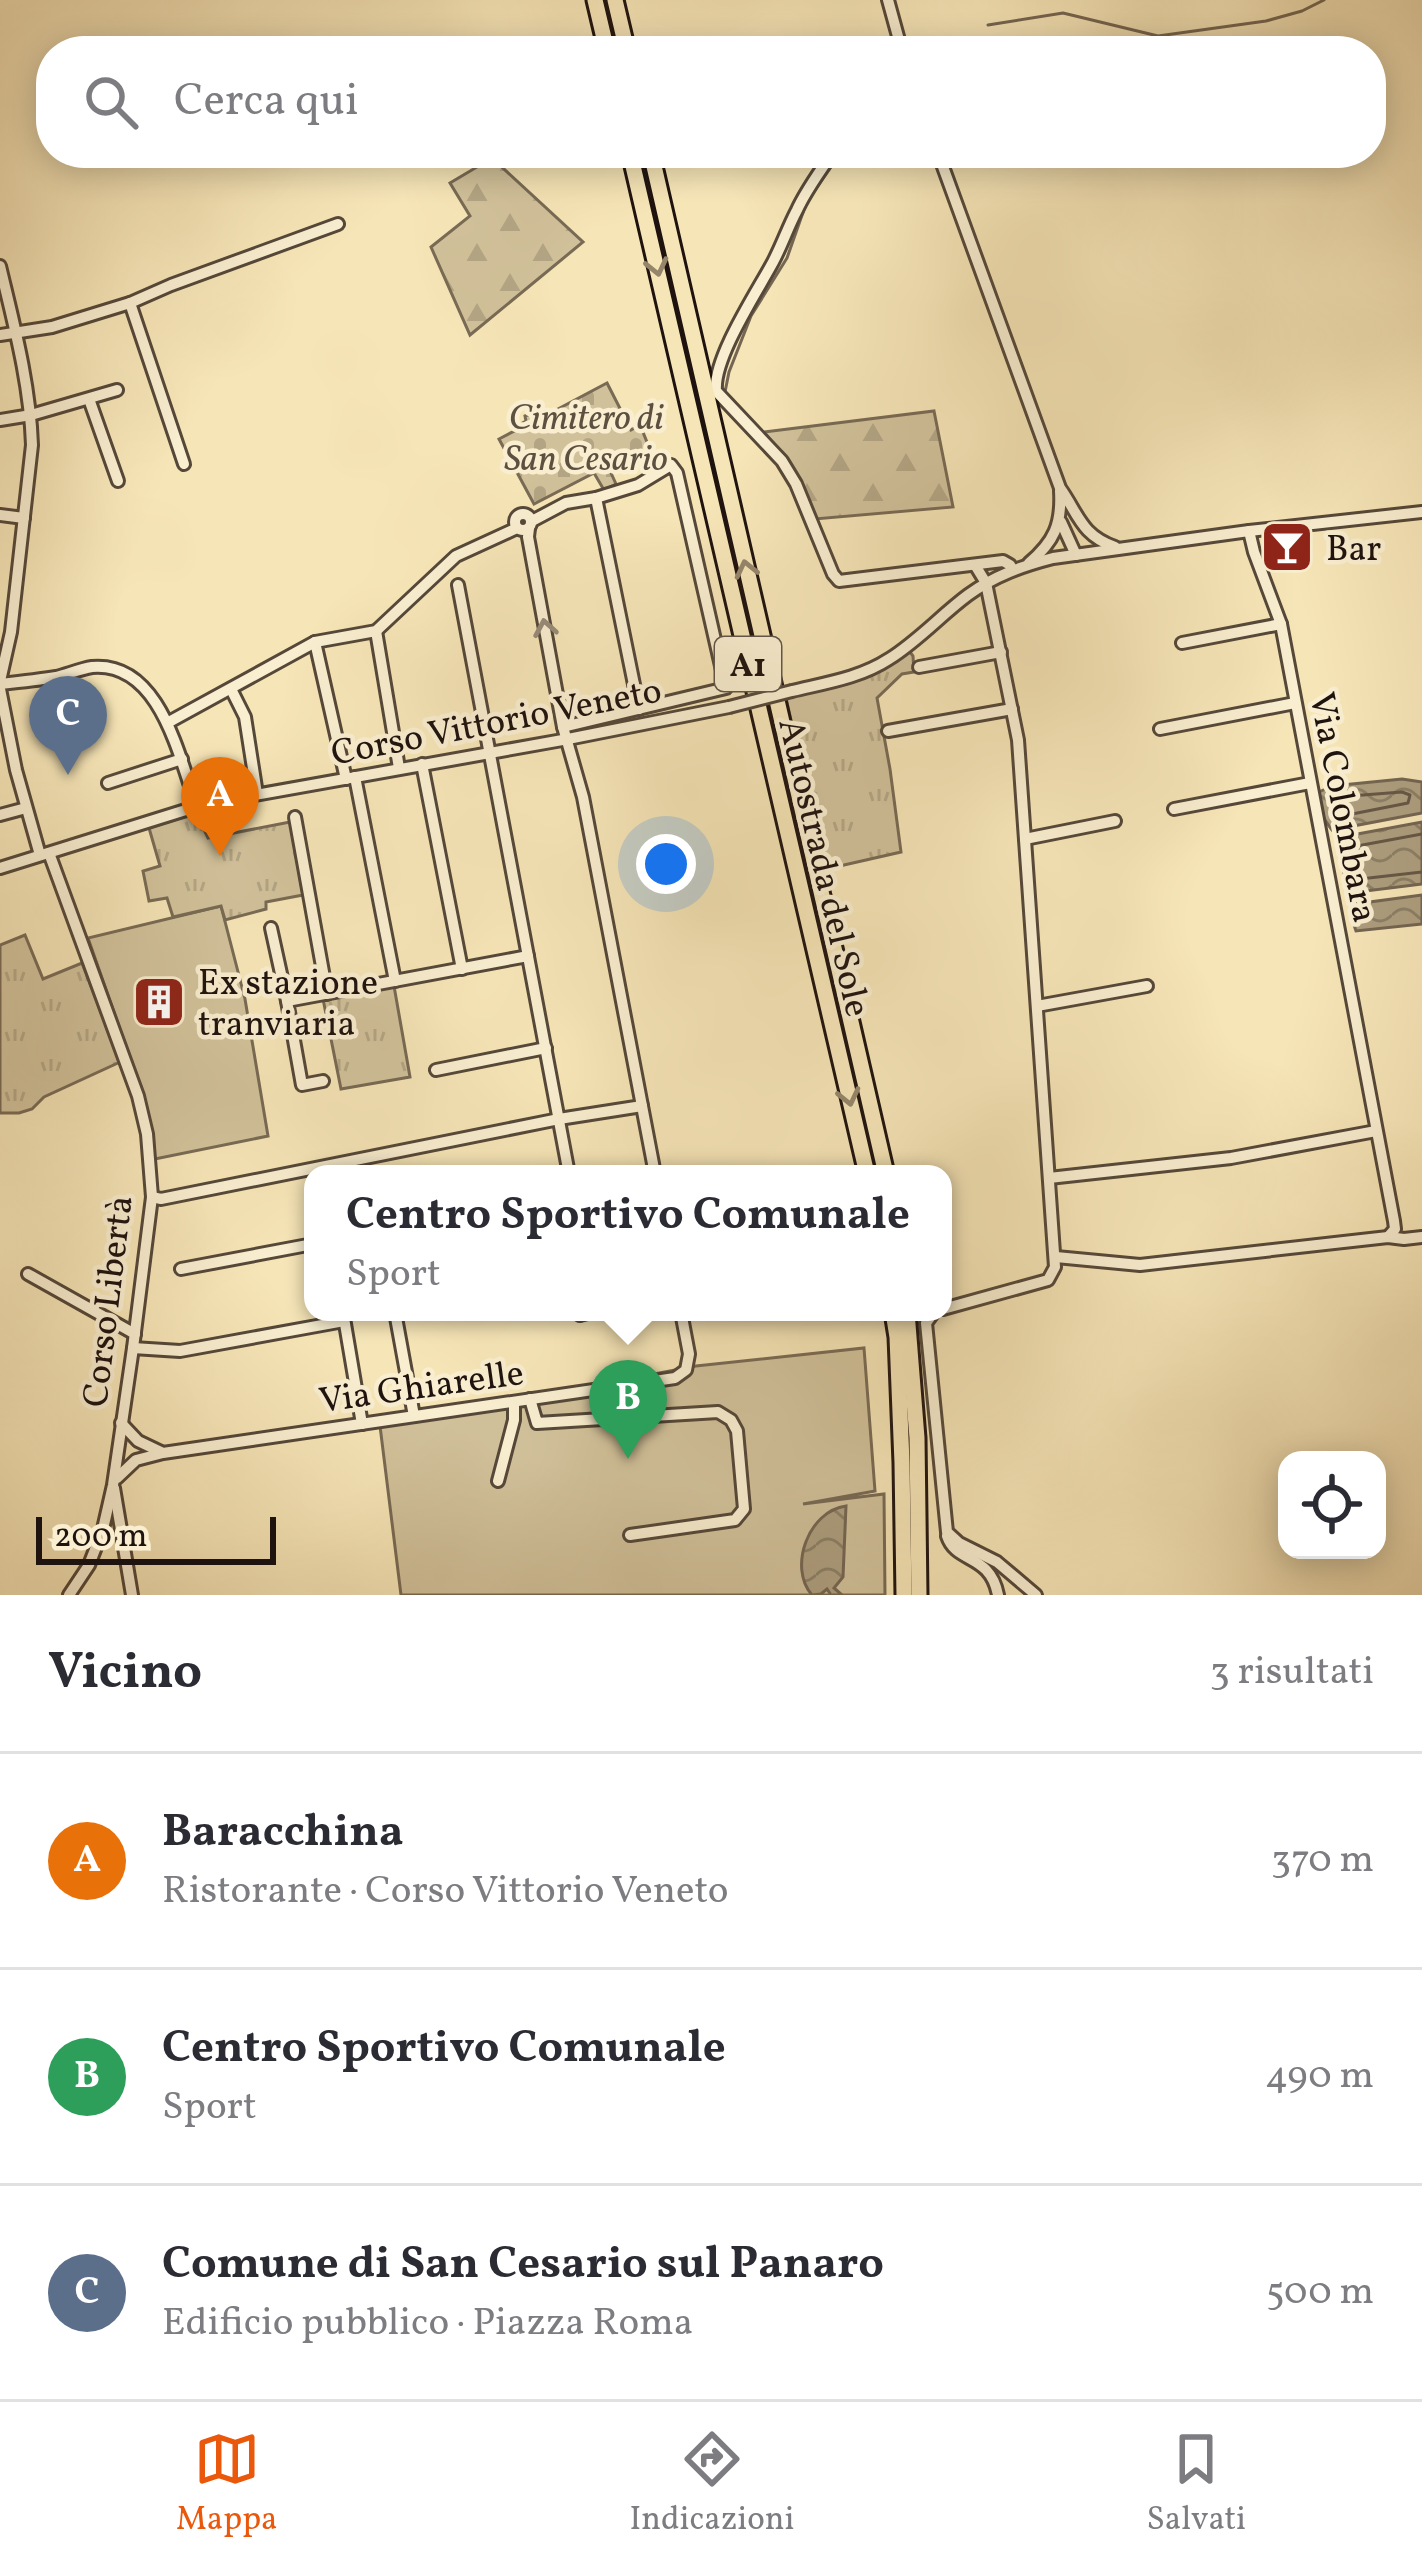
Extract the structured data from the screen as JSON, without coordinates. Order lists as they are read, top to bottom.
{
  "streets": {
    "highway": ["A1", "Autostrada del Sole"],
    "street": [
      "Corso Vittorio Veneto",
      "Via Colombara",
      "Corso Libertà",
      "Via Ghiarelle"
    ]
  },
  "crossings": [
    ["Corso Vittorio Veneto", "Via Colombara"],
    ["Corso Vittorio Veneto", "Corso Libertà"]
  ],
  "parks": ["Cimitero di San Cesario"],
  "places": {
    "bar": ["Bar"],
    "building": ["Ex stazione tranviaria"]
  },
  "scale_bar": "200 m",
  "page": {
    "search": "Cerca qui",
    "pins": ["C", "A", "B"],
    "popup": ["Centro Sportivo Comunale", "Sport"],
    "scale": "200 m",
    "heading": ["Vicino", "3 risultati"],
    "list": [
      {
        "mark": "A",
        "name": "Baracchina",
        "note": "Ristorante · Corso Vittorio Veneto",
        "value": "370 m"
      },
      {
        "mark": "B",
        "name": "Centro Sportivo Comunale",
        "note": "Sport",
        "value": "490 m"
      },
      {
        "mark": "C",
        "name": "Comune di San Cesario sul Panaro",
        "note": "Edificio pubblico · Piazza Roma",
        "value": "500 m"
      }
    ],
    "nav": ["Mappa", "Indicazioni", "Salvati"]
  }
}
